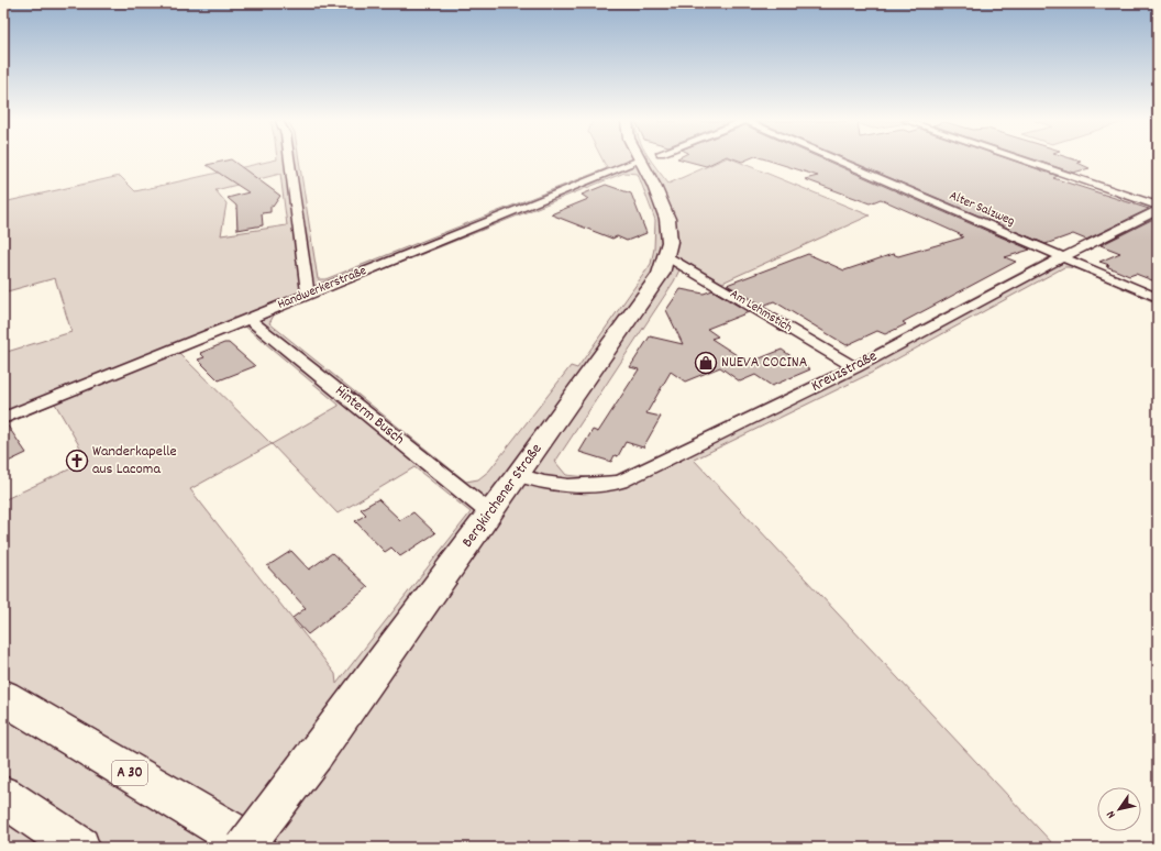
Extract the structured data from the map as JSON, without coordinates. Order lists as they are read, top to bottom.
{
  "streets": {
    "main road": ["Bergkirchener Straße", "A 30"],
    "street": [
      "Alter Salzweg",
      "Handwerkerstraße",
      "Am Lehmstich",
      "Kreuzstraße",
      "Hinterm Busch"
    ]
  },
  "crossings": [
    ["Alter Salzweg", "Kreuzstraße"],
    ["Handwerkerstraße", "Hinterm Busch"],
    ["Handwerkerstraße", "Bergkirchener Straße"],
    ["Am Lehmstich", "Kreuzstraße"],
    ["Am Lehmstich", "Bergkirchener Straße"],
    ["Kreuzstraße", "Bergkirchener Straße"],
    ["Hinterm Busch", "Bergkirchener Straße"]
  ],
  "places": {
    "shop": ["NUEVA COCINA"],
    "church": ["Wanderkapelle aus Lacoma"]
  },
  "north": "bottom left"
}
